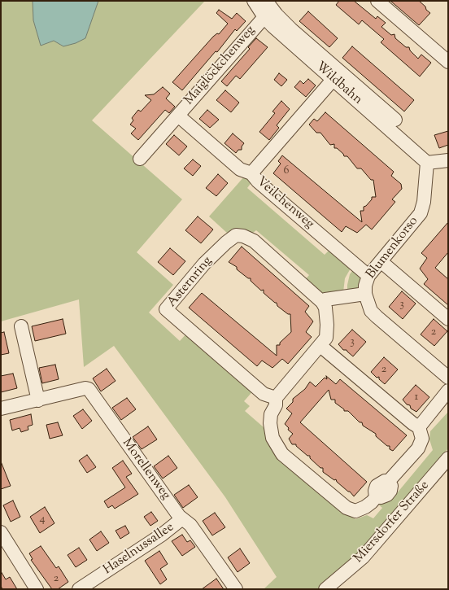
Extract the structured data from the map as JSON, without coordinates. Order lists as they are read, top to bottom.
{
  "streets": {
    "street": [
      "Maiglöckchenweg",
      "Wildbahn",
      "Veilchenweg",
      "Blumenkorso",
      "Asternring",
      "Morellenweg",
      "Miersdorfer Straße",
      "Haselnussallee"
    ]
  },
  "crossings": [
    ["Maiglöckchenweg", "Wildbahn"],
    ["Maiglöckchenweg", "Veilchenweg"],
    ["Wildbahn", "Veilchenweg"],
    ["Wildbahn", "Blumenkorso"],
    ["Veilchenweg", "Blumenkorso"],
    ["Morellenweg", "Haselnussallee"]
  ],
  "house_numbers": [
    "6",
    "3",
    "2",
    "3",
    "2",
    "1",
    "4",
    "2"
  ]
}
